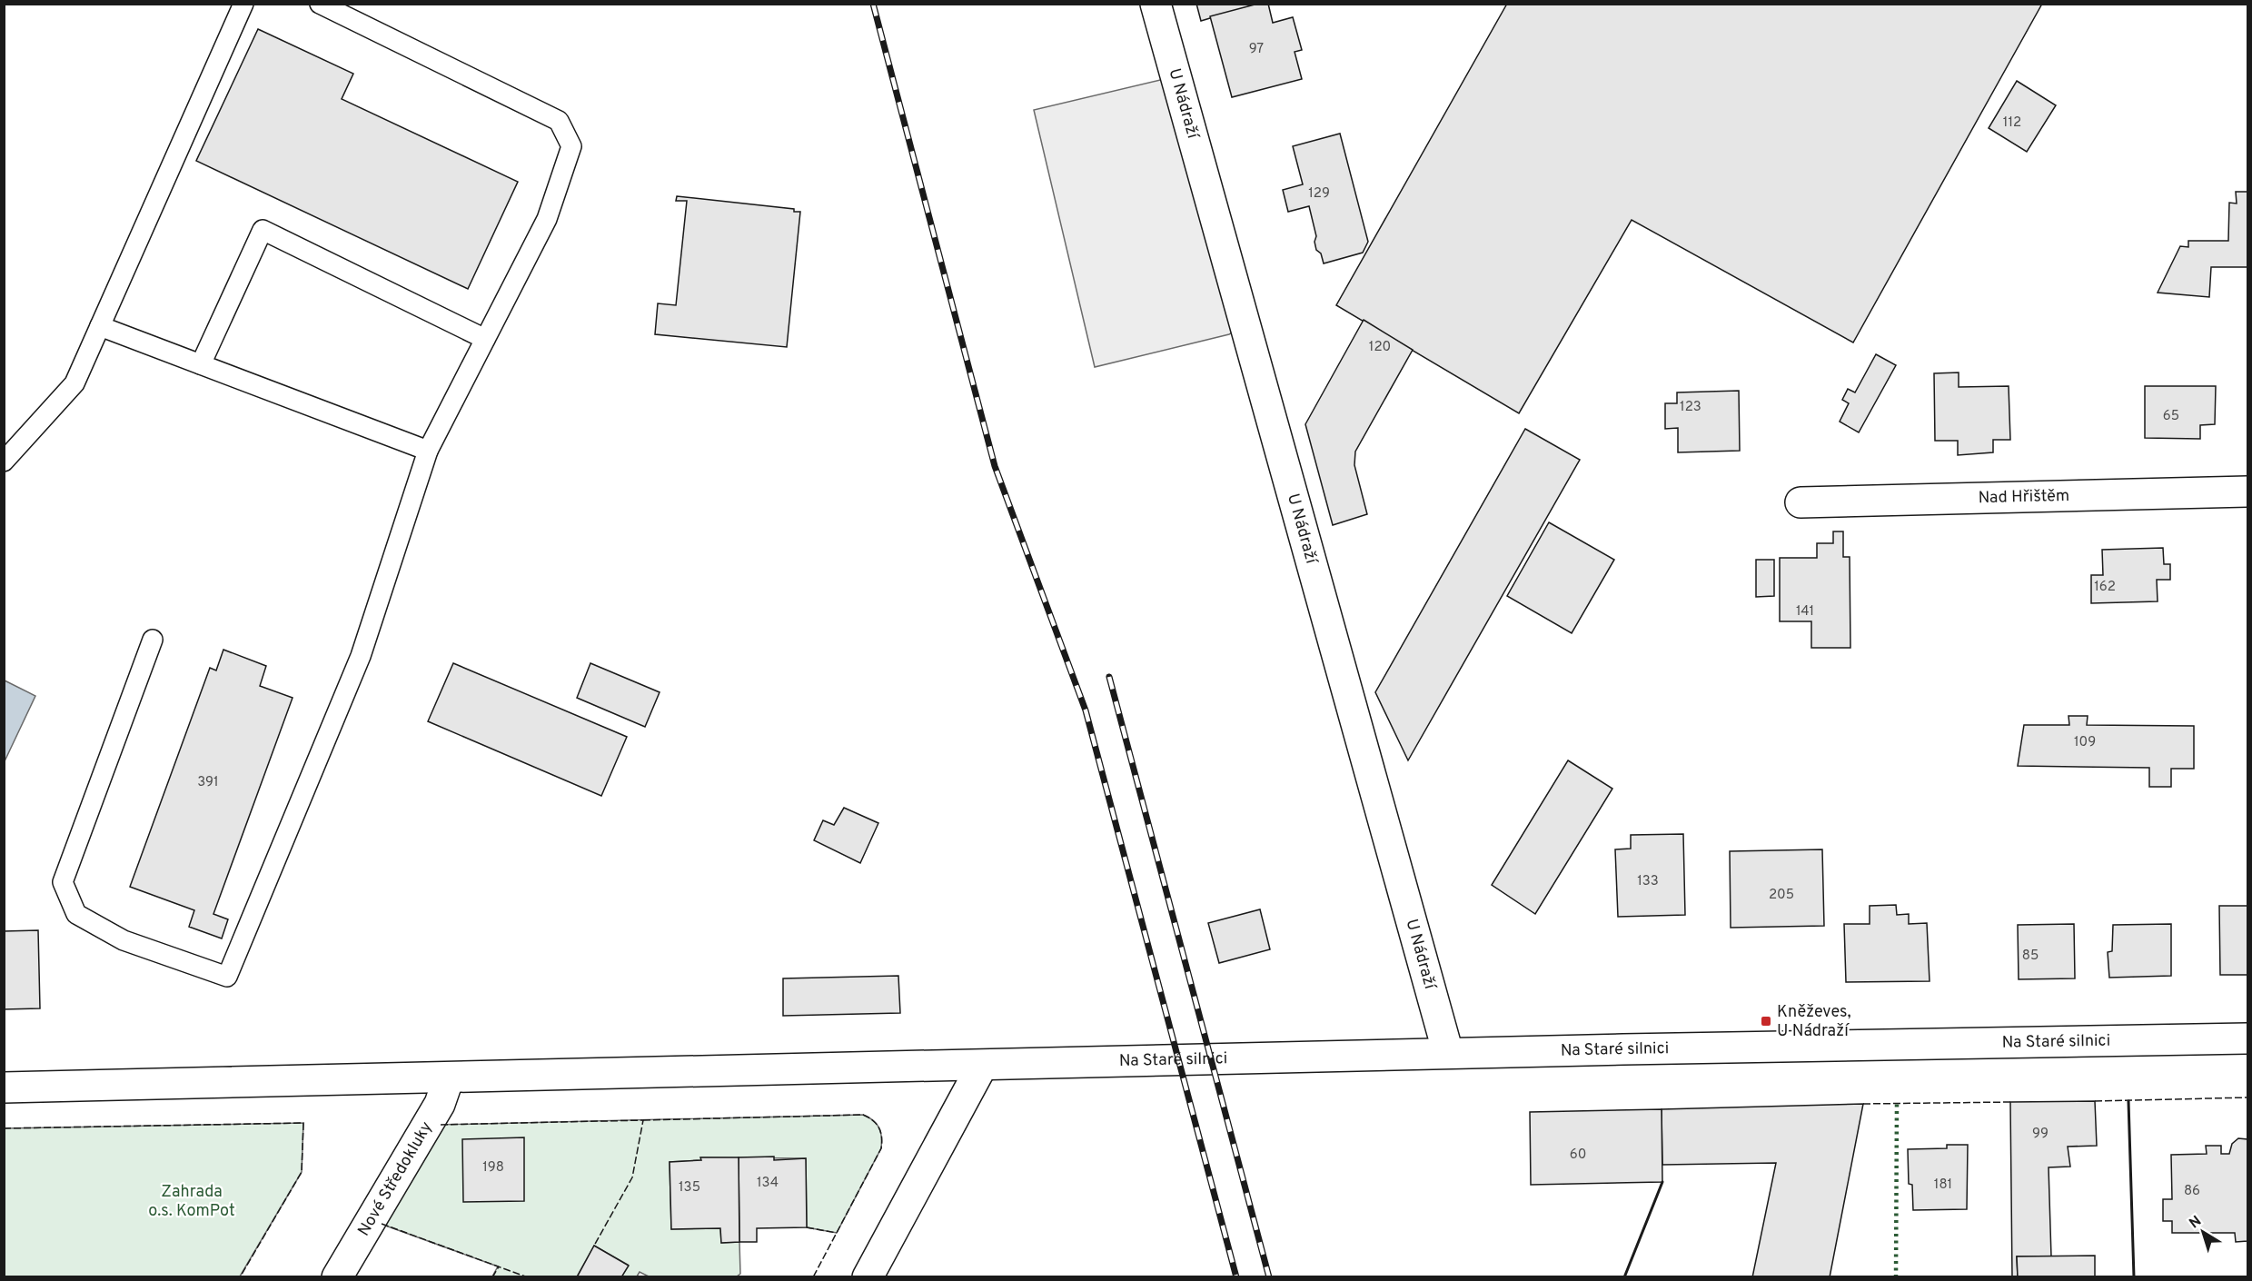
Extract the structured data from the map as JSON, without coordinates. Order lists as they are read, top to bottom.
{
  "streets": {
    "street": [
      "U Nádraží",
      "Nad Hřištěm",
      "Na Staré silnici",
      "Nové Středokluky"
    ]
  },
  "crossings": [
    ["U Nádraží", "Na Staré silnici"],
    ["Na Staré silnici", "Nové Středokluky"]
  ],
  "parks": ["Zahrada o.s. KomPot"],
  "places": {
    "transit": ["Kněževes, U Nádraží"]
  },
  "house_numbers": [
    "97",
    "112",
    "129",
    "120",
    "123",
    "65",
    "162",
    "141",
    "109",
    "391",
    "133",
    "205",
    "85",
    "99",
    "60",
    "198",
    "134",
    "181",
    "135",
    "86"
  ],
  "north": "top left"
}
